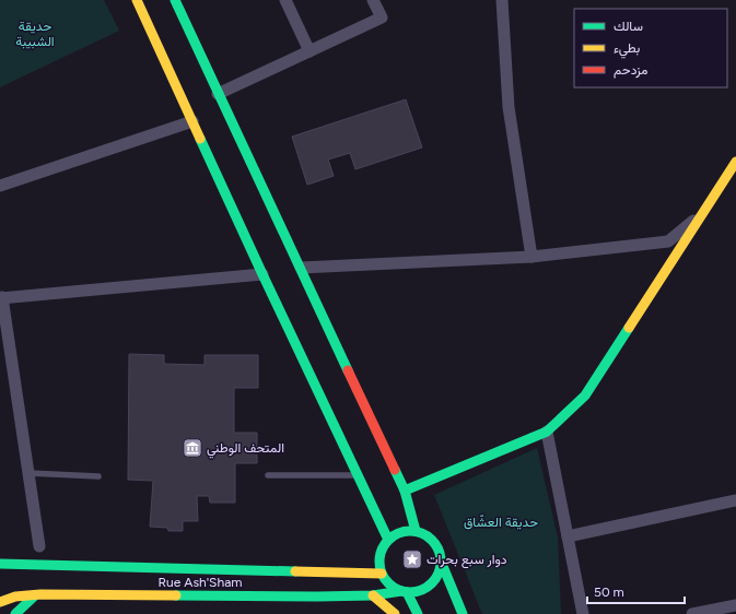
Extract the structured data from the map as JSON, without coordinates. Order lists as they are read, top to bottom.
{
  "streets": {
    "main road": ["Rue Ash'Sham"]
  },
  "parks": ["حديقة الشبيبة", "حديقة العشّاق"],
  "places": {
    "museum": ["المتحف الوطني"],
    "place": ["دوار سبع بحرات"]
  },
  "legend": ["سالك", "بطيء", "مزدحم"],
  "scale_bar": "50 m"
}
